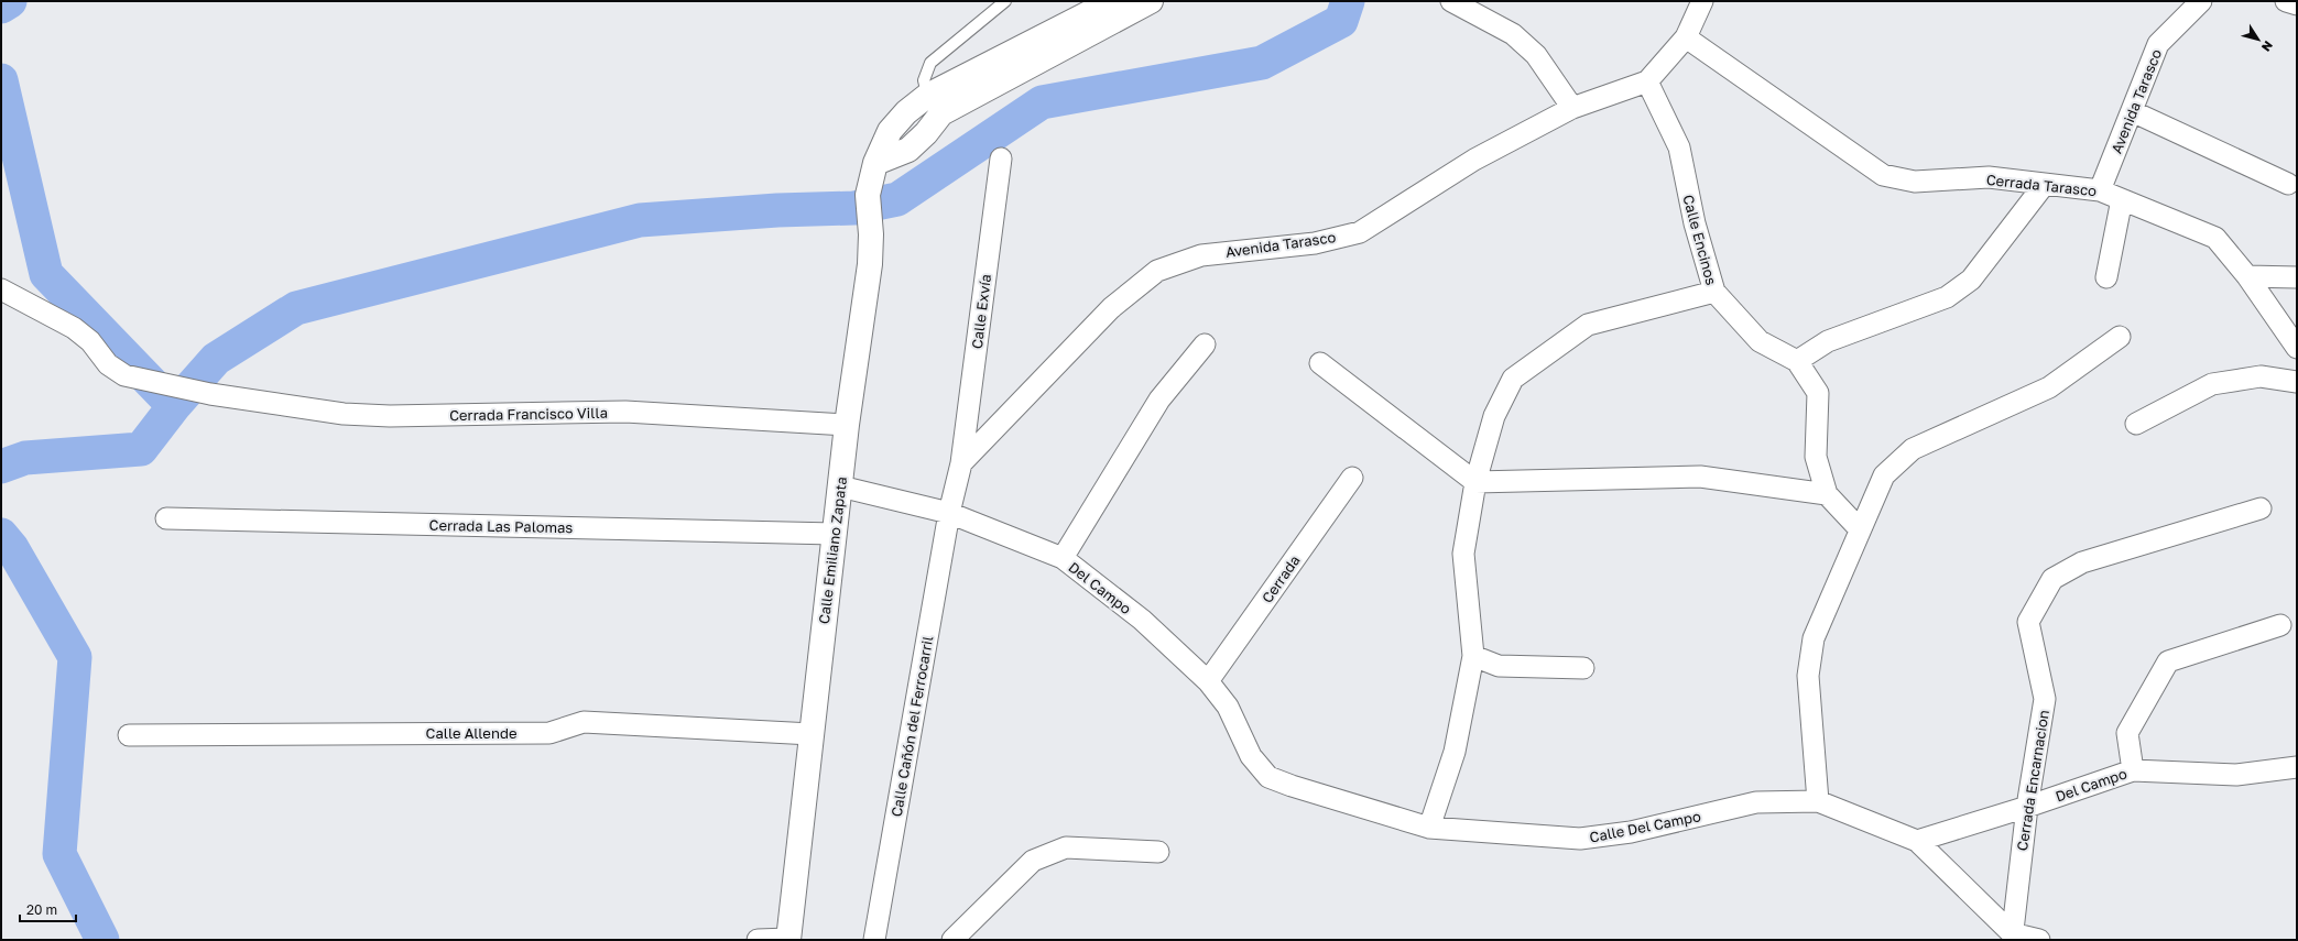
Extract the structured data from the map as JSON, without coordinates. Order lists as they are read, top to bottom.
{
  "streets": {
    "main road": ["Calle Emiliano Zapata"],
    "street": [
      "Avenida Tarasco",
      "Cerrada Tarasco",
      "Calle Encinos",
      "Calle Exvía",
      "Cerrada Francisco Villa",
      "Cerrada Las Palomas",
      "Cerrada",
      "Del Campo",
      "Calle Cañón del Ferrocarril",
      "Calle Allende",
      "Cerrada Encarnacion",
      "Calle Del Campo"
    ]
  },
  "crossings": [
    ["Avenida Tarasco", "Cerrada Tarasco"],
    ["Avenida Tarasco", "Calle Encinos"],
    ["Avenida Tarasco", "Calle Exvía"],
    ["Cerrada Francisco Villa", "Calle Emiliano Zapata"],
    ["Cerrada Las Palomas", "Calle Emiliano Zapata"],
    ["Calle Emiliano Zapata", "Del Campo"],
    ["Calle Emiliano Zapata", "Calle Allende"],
    ["Cerrada", "Del Campo"],
    ["Del Campo", "Calle Cañón del Ferrocarril"],
    ["Del Campo", "Cerrada Encarnacion"],
    ["Del Campo", "Calle Del Campo"]
  ],
  "scale_bar": "20 m",
  "north": "bottom right"
}
